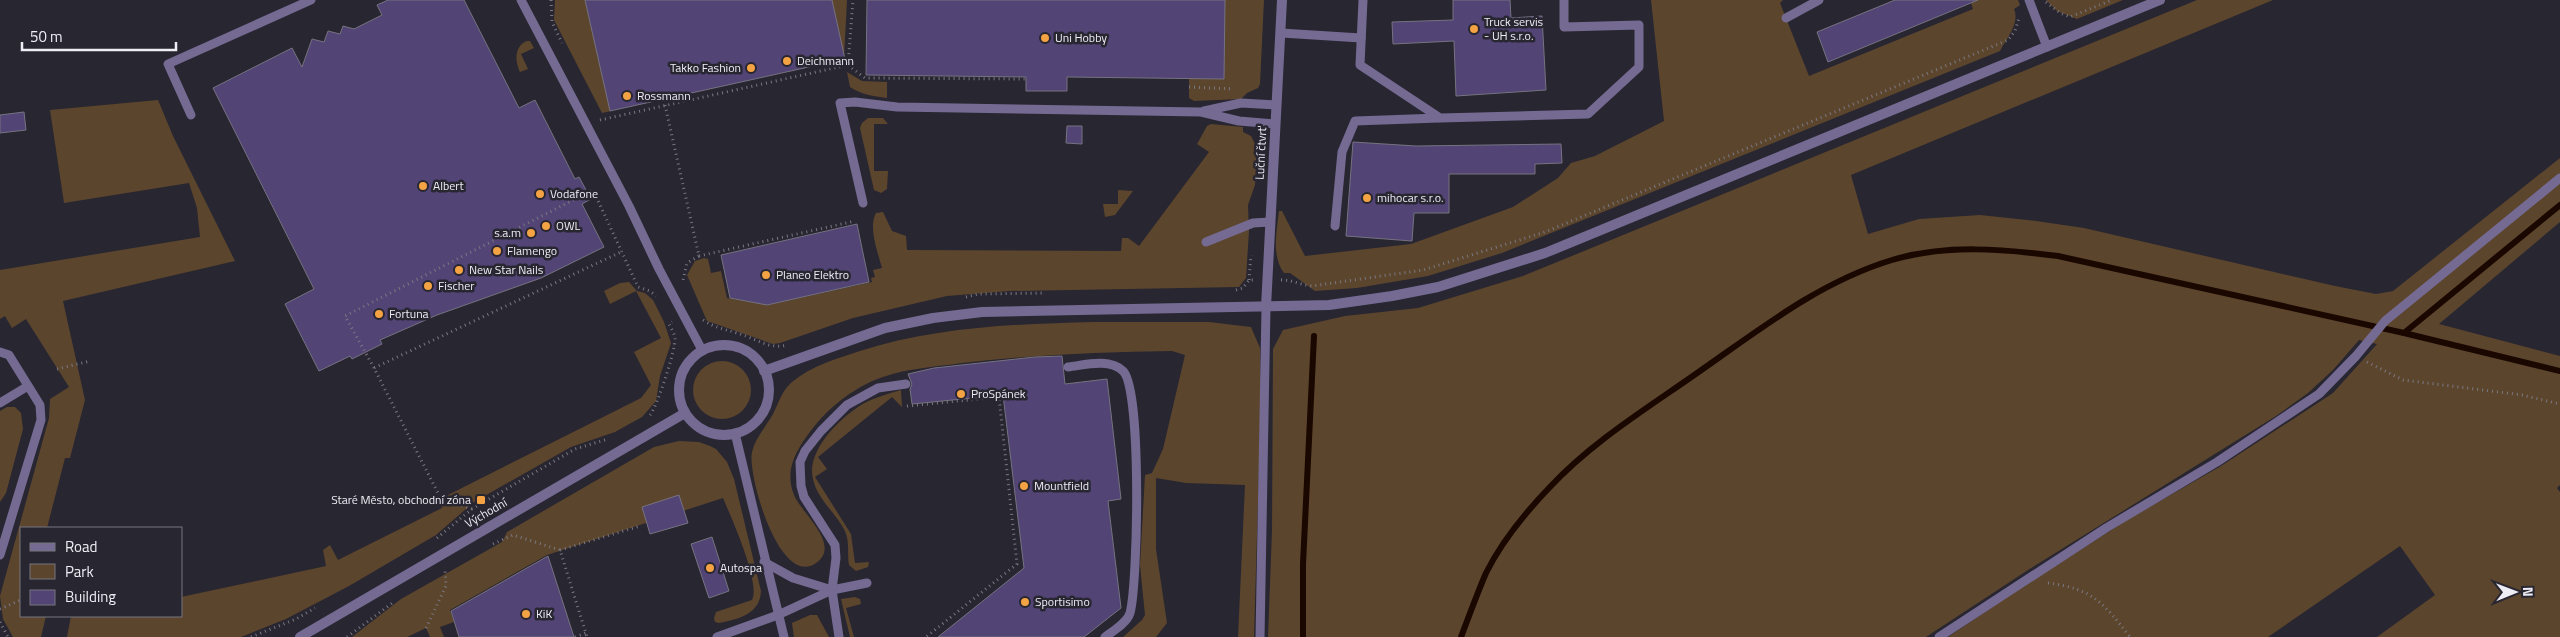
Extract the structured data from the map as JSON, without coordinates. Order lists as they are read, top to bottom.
{
  "streets": {
    "street": ["Luční čtvrť", "Východní"]
  },
  "places": {
    "other": [
      "Truck servis - UH s.r.o.",
      "Uni Hobby",
      "Deichmann",
      "Takko Fashion",
      "Rossmann",
      "Albert",
      "Vodafone",
      "mihocar s.r.o.",
      "OWL",
      "s.a.m",
      "Flamengo",
      "New Star Nails",
      "Planeo Elektro",
      "Fischer",
      "Fortuna",
      "ProSpánek",
      "Mountfield",
      "Autospa",
      "Sportisimo",
      "KiK"
    ],
    "transit": ["Staré Město, obchodní zóna"]
  },
  "legend": ["Road", "Park", "Building"],
  "scale_bar": "50 m",
  "north": "right"
}
